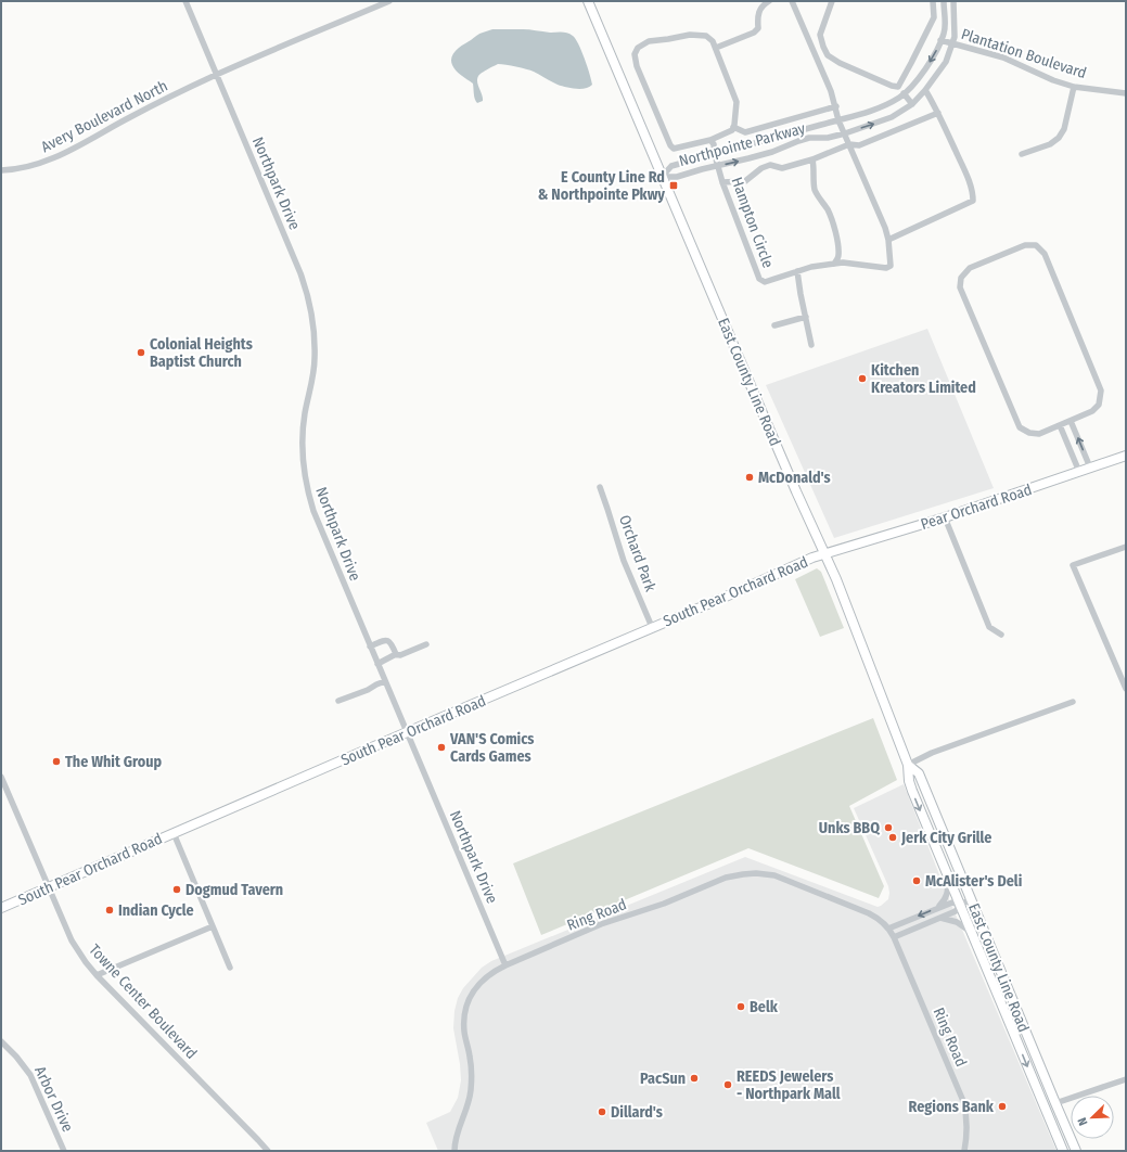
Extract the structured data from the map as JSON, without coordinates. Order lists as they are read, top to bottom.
{
  "streets": {
    "main road": ["East County Line Road", "Pear Orchard Road", "South Pear Orchard Road"],
    "street": [
      "Plantation Boulevard",
      "Avery Boulevard North",
      "Northpointe Parkway",
      "Northpark Drive",
      "Hampton Circle",
      "Orchard Park",
      "Ring Road",
      "Towne Center Boulevard",
      "Arbor Drive"
    ]
  },
  "crossings": [
    ["Plantation Boulevard", "Northpointe Parkway"],
    ["Avery Boulevard North", "Northpark Drive"],
    ["Northpointe Parkway", "Hampton Circle"],
    ["Northpointe Parkway", "East County Line Road"],
    ["Northpark Drive", "South Pear Orchard Road"],
    ["Northpark Drive", "Ring Road"],
    ["East County Line Road", "Pear Orchard Road"],
    ["East County Line Road", "South Pear Orchard Road"],
    ["Pear Orchard Road", "South Pear Orchard Road"],
    ["Orchard Park", "South Pear Orchard Road"],
    ["South Pear Orchard Road", "Towne Center Boulevard"]
  ],
  "places": {
    "transit": ["E County Line Rd & Northpointe Pkwy"],
    "other": [
      "Colonial Heights Baptist Church",
      "Kitchen Kreators Limited",
      "McDonald's",
      "VAN'S Comics Cards Games",
      "The Whit Group",
      "Unks BBQ",
      "Jerk City Grille",
      "McAlister's Deli",
      "Dogmud Tavern",
      "Indian Cycle",
      "Belk",
      "PacSun",
      "REEDS Jewelers - Northpark Mall",
      "Regions Bank",
      "Dillard's"
    ]
  },
  "north": "bottom left"
}
